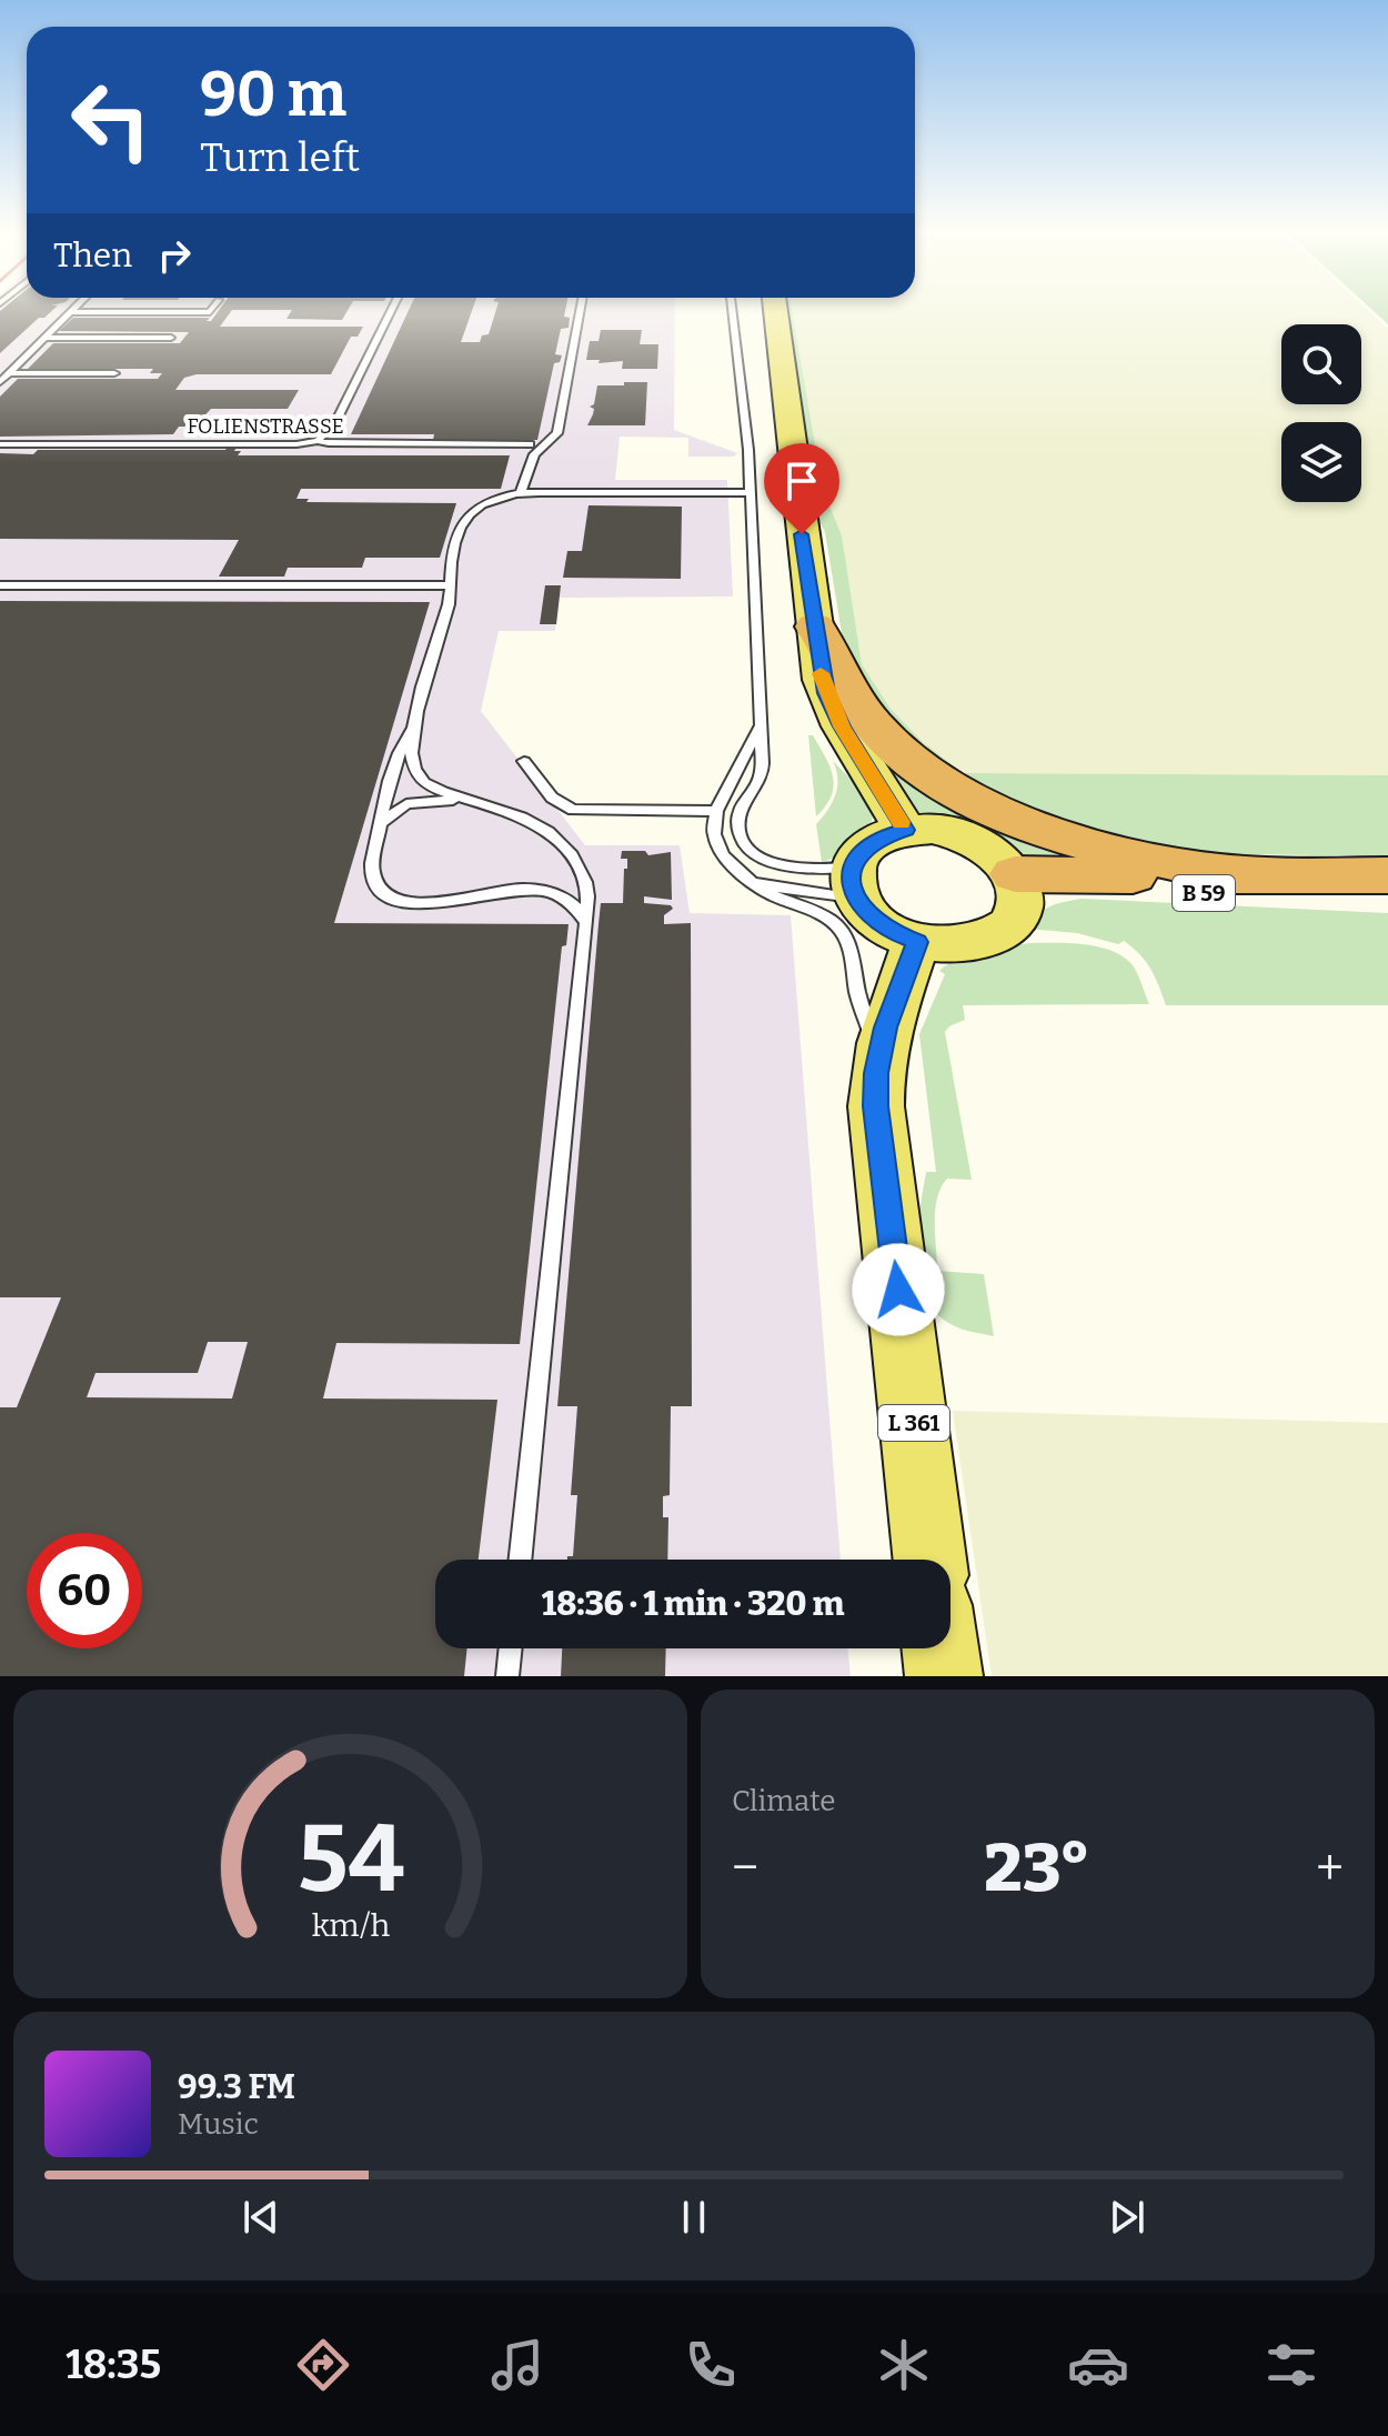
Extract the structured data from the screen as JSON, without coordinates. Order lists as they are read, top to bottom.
{
  "streets": {
    "highway": ["B 59"],
    "main road": ["L 361"],
    "lane": ["FOLIENSTRASSE"]
  },
  "crossings": [
    ["B 59", "L 361"]
  ],
  "page": {
    "turn": ["90 m", "Turn left"],
    "then": "Then",
    "limit": "60",
    "trip": "18:36 · 1 min · 320 m",
    "tile": "Climate",
    "heat": ["−", "23°", "+"],
    "song": ["99.3 FM", "Music"],
    "tabs": "18:35",
    "gauge": ["54", "km/h"]
  }
}
